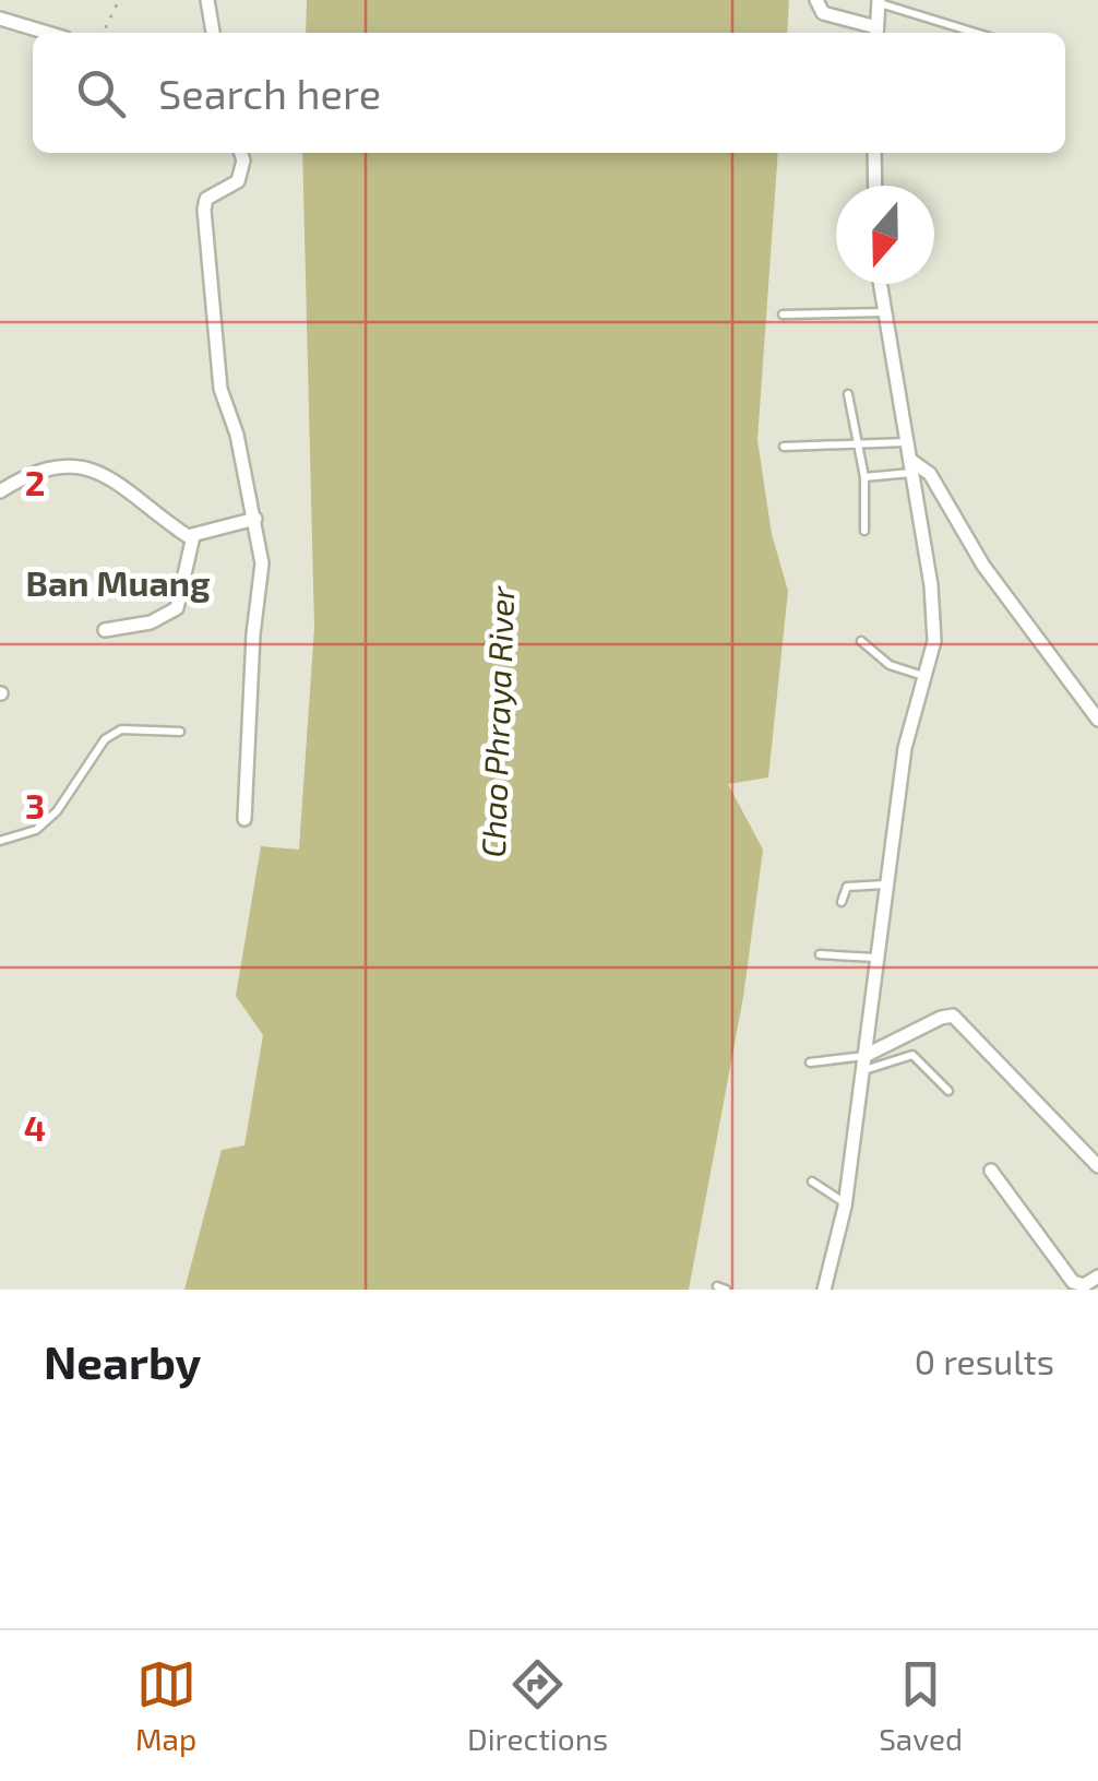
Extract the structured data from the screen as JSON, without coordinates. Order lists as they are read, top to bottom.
{
  "districts": ["Ban Muang"],
  "water": ["Chao Phraya River"],
  "north": "bottom",
  "page": {
    "search": "Search here",
    "heading": ["Nearby", "0 results"],
    "nav": ["Map", "Directions", "Saved"]
  },
  "grid": {
    "rows": ["2", "3", "4"]
  }
}
